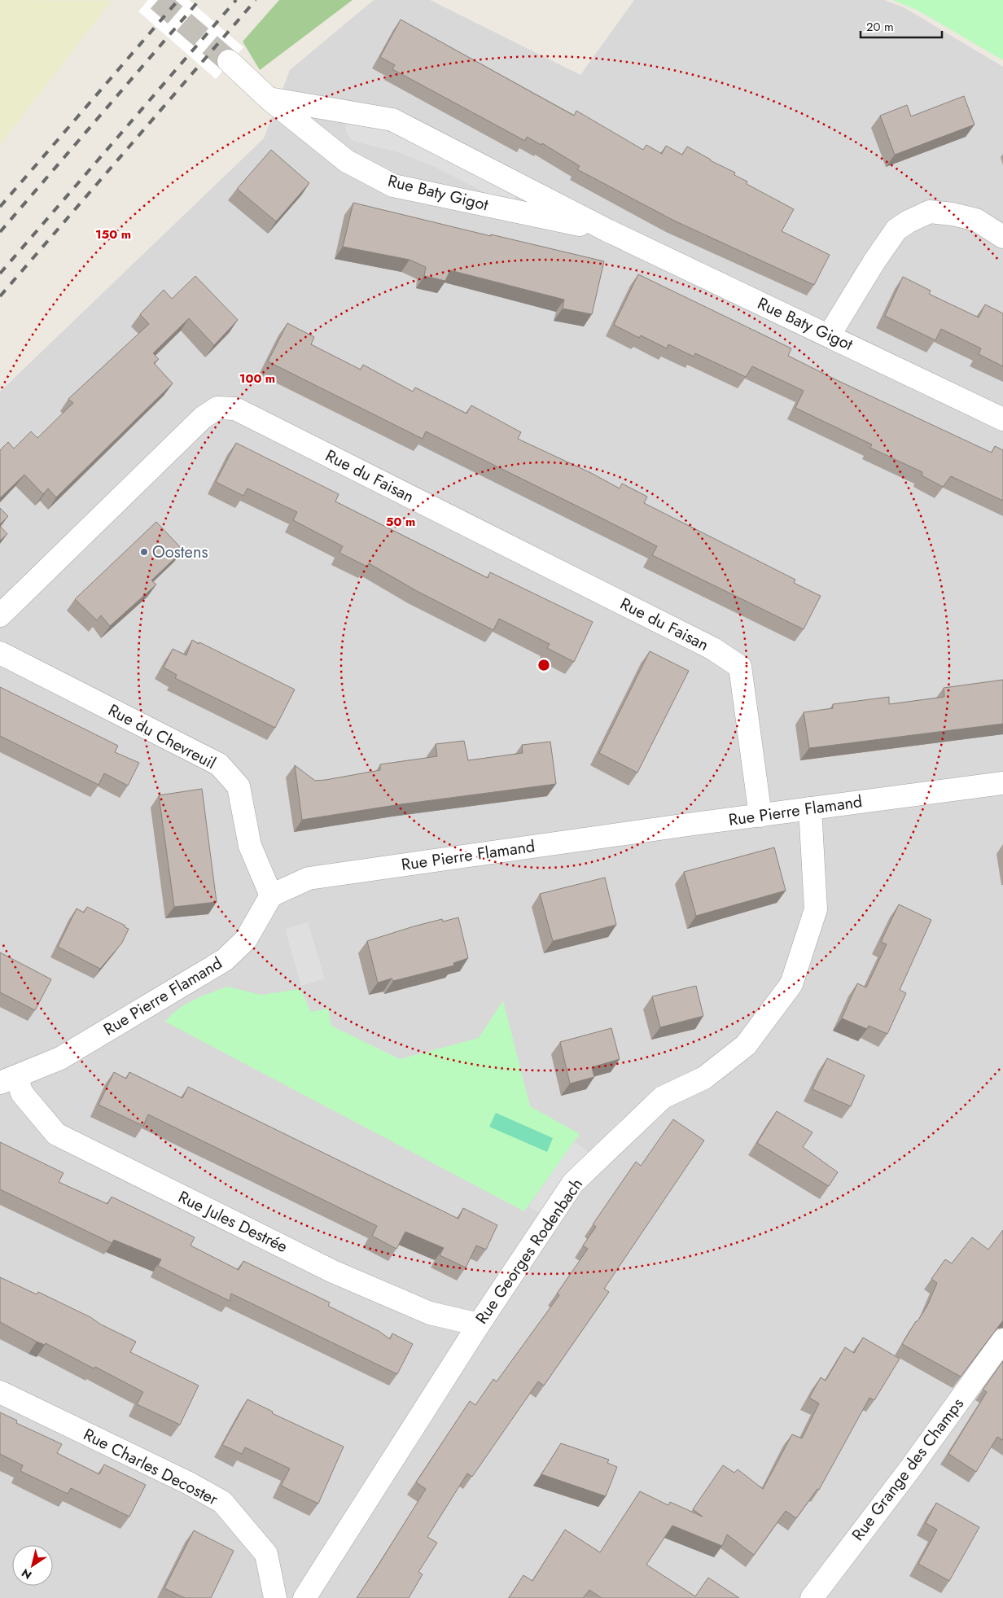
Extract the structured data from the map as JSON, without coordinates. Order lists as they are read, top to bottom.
{
  "streets": {
    "street": [
      "Rue Baty Gigot",
      "Rue du Faisan",
      "Rue du Chevreuil",
      "Rue Pierre Flamand",
      "Rue Jules Destrée",
      "Rue Georges Rodenbach",
      "Rue Charles Decoster",
      "Rue Grange des Champs"
    ]
  },
  "crossings": [
    ["Rue du Faisan", "Rue Pierre Flamand"],
    ["Rue du Chevreuil", "Rue Pierre Flamand"],
    ["Rue Pierre Flamand", "Rue Jules Destrée"],
    ["Rue Pierre Flamand", "Rue Georges Rodenbach"],
    ["Rue Jules Destrée", "Rue Georges Rodenbach"]
  ],
  "places": ["Oostens"],
  "scale_bar": "20 m",
  "north": "bottom left",
  "rings": ["150 m", "100 m", "50 m"]
}
